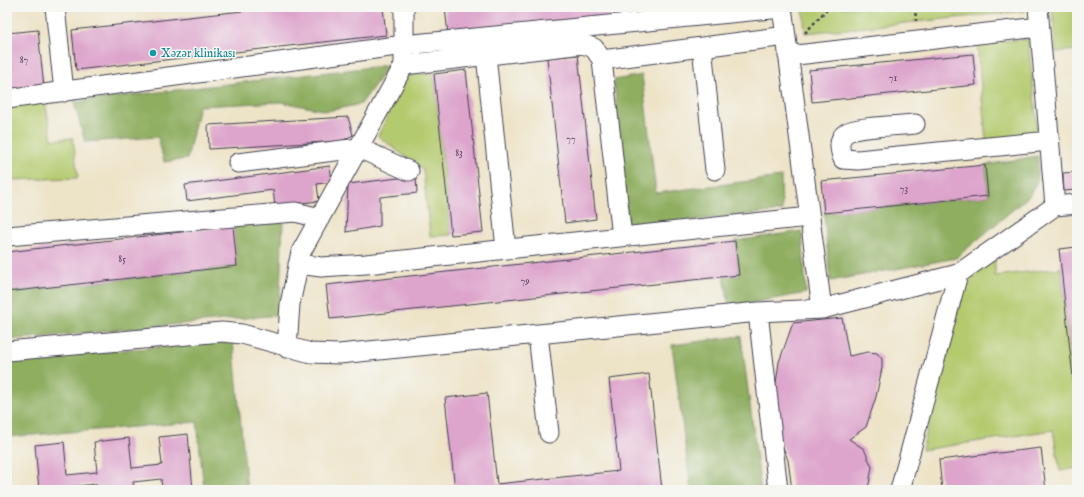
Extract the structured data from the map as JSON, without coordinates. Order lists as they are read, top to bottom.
{
  "places": ["Xəzər klinikası"],
  "house_numbers": [
    "87",
    "71",
    "77",
    "83",
    "73",
    "85",
    "79"
  ]
}
